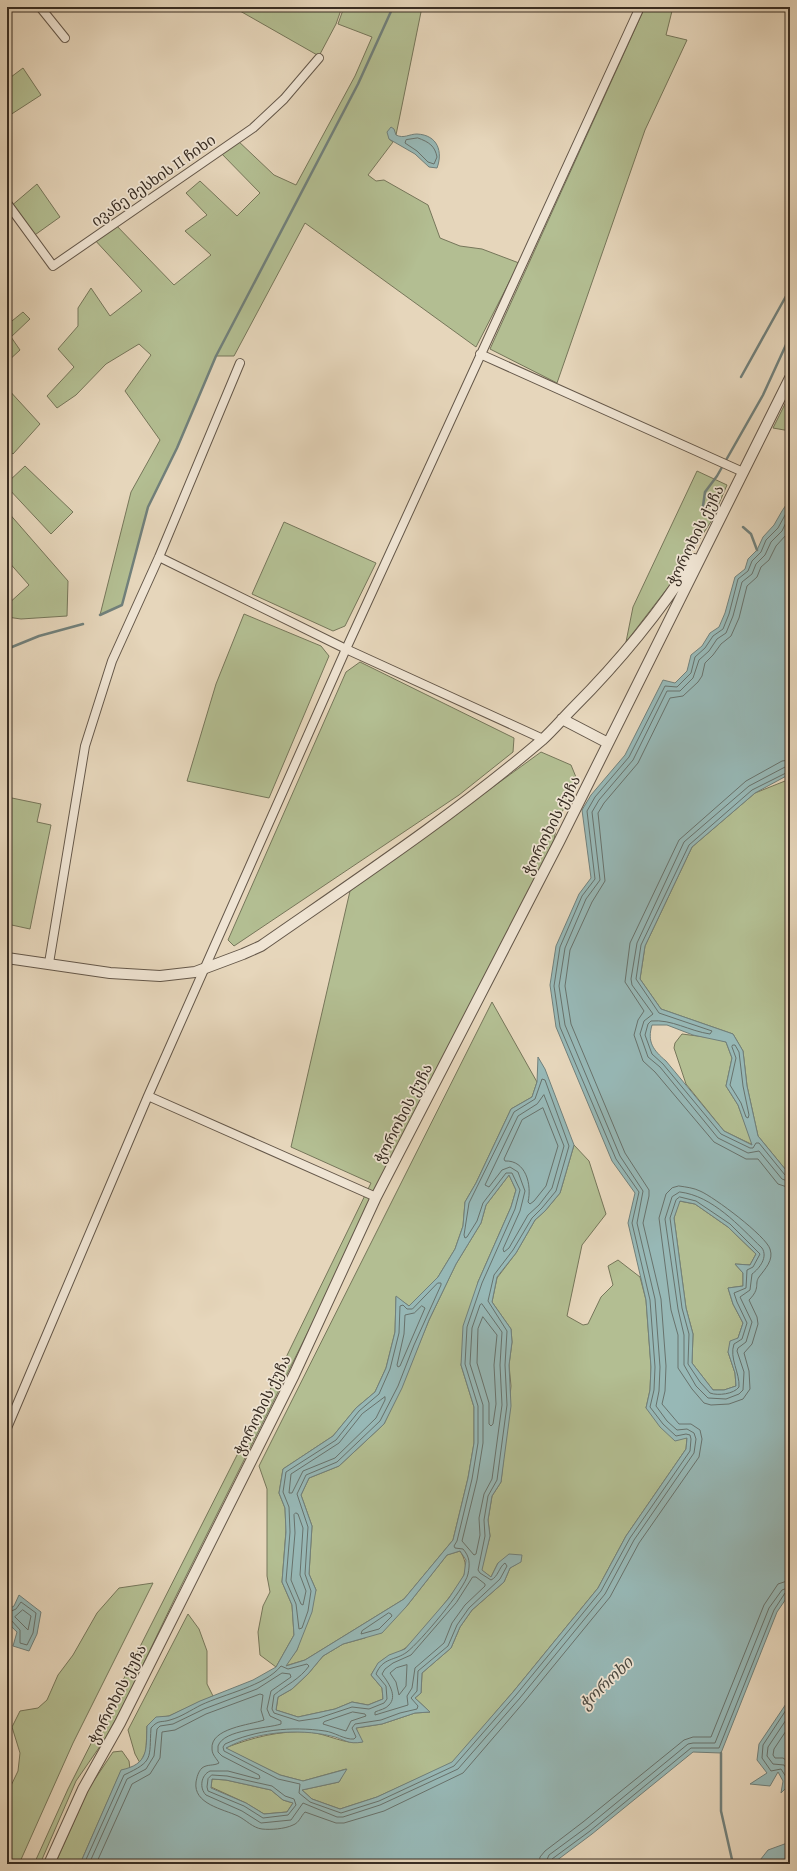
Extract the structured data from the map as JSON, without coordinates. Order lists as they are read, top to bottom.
{
  "streets": {
    "street": ["ივანე მესხის II ჩიხი", "ჭოროხის ქუჩა"]
  },
  "water": ["ჭოროხი"]
}
